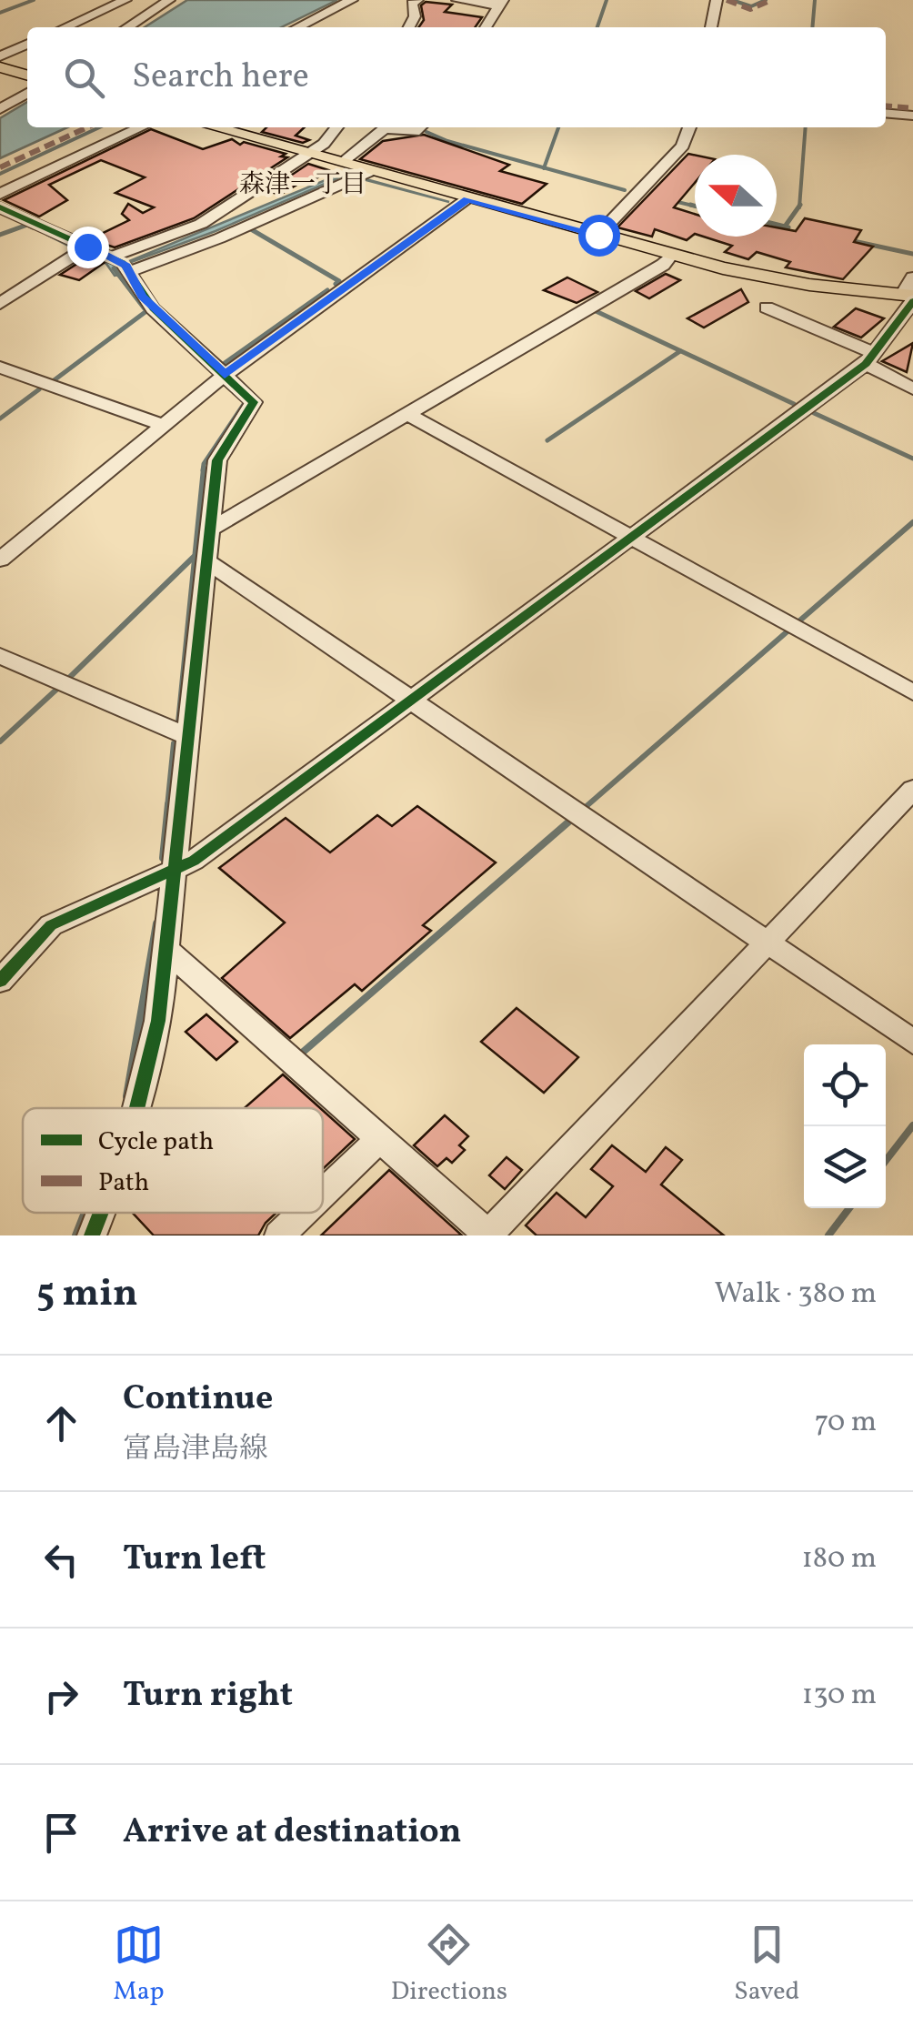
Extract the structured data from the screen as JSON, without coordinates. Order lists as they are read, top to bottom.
{
  "districts": ["森津一丁目"],
  "legend": ["Cycle path", "Path"],
  "north": "left",
  "page": {
    "search": "Search here",
    "heading": ["5 min", "Walk · 380 m"],
    "list": [
      ["Continue", "富島津島線", "70 m"],
      ["Turn left", "180 m"],
      ["Turn right", "130 m"],
      "Arrive at destination"
    ],
    "nav": ["Map", "Directions", "Saved"]
  }
}
